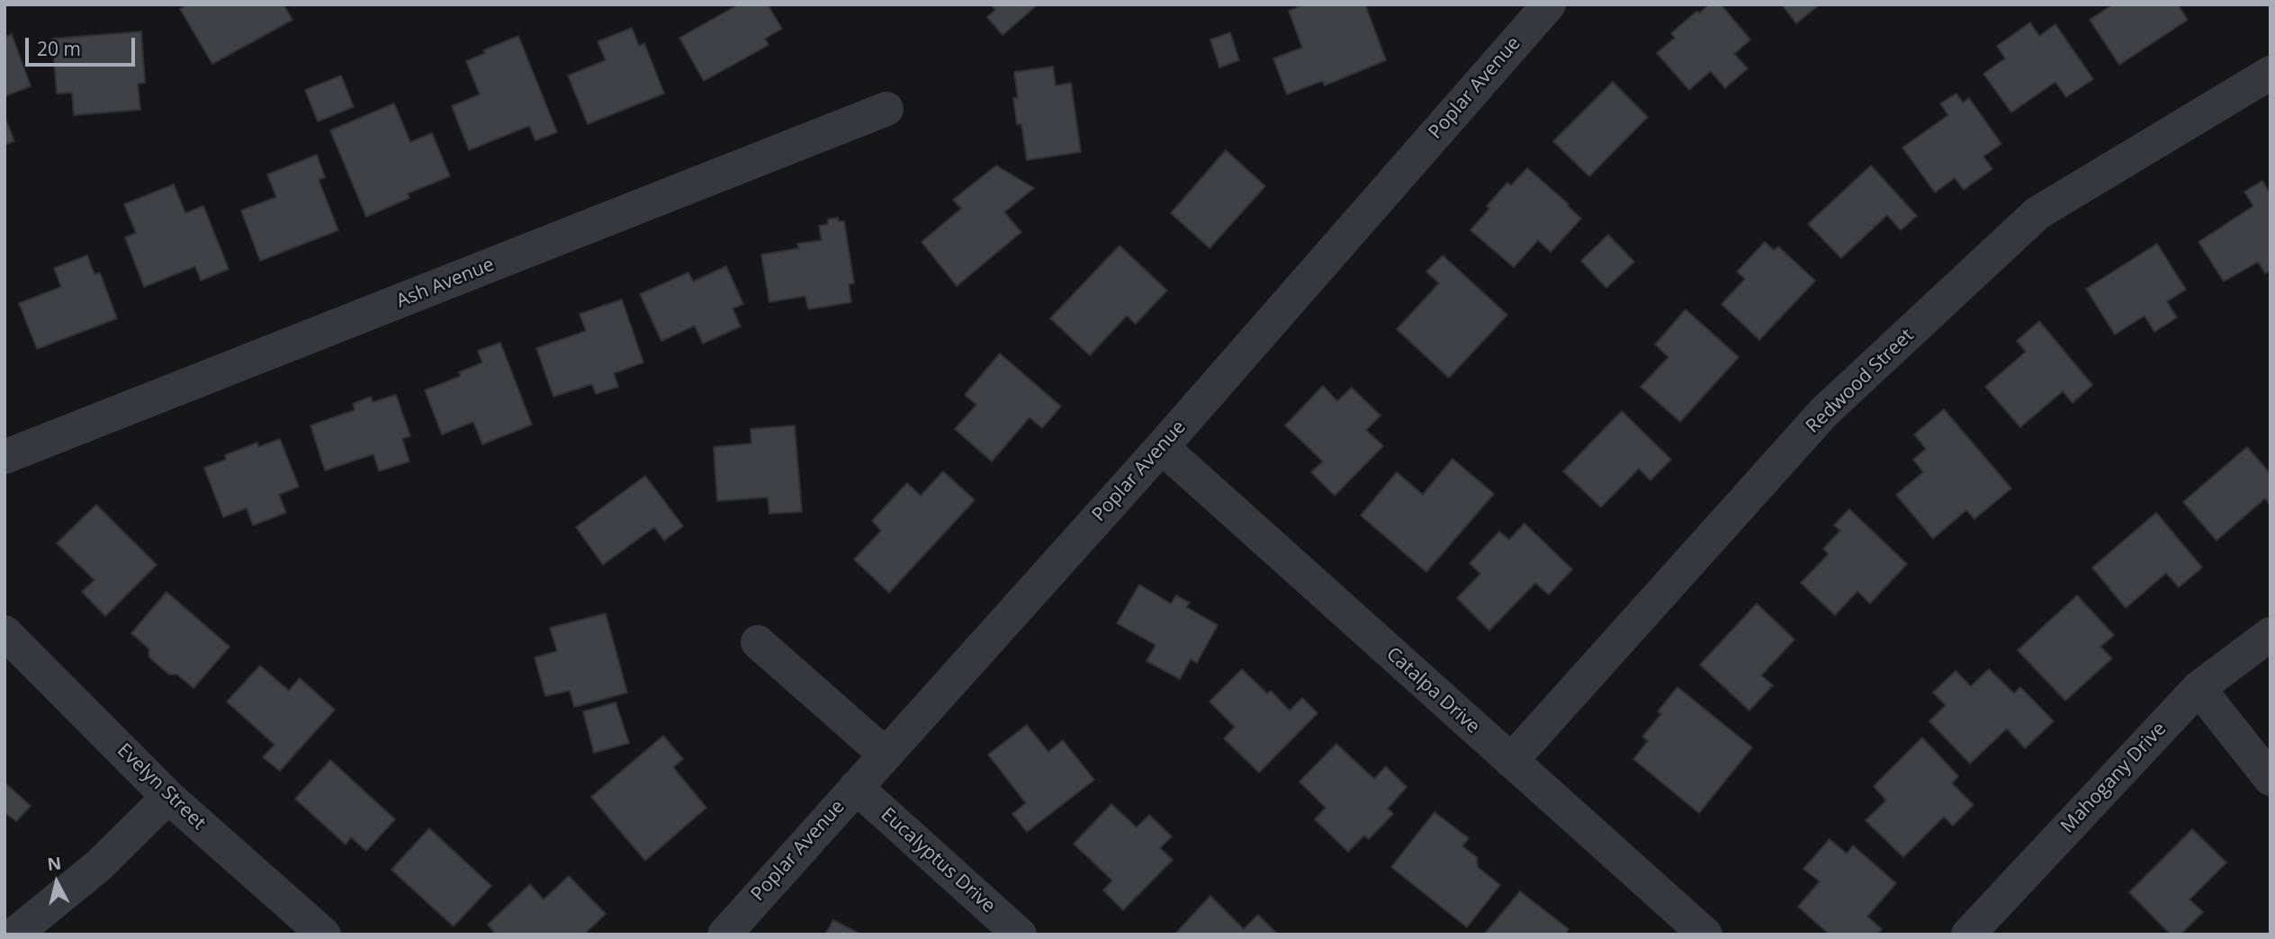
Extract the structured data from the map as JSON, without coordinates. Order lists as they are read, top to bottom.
{
  "streets": {
    "street": [
      "Poplar Avenue",
      "Ash Avenue",
      "Redwood Street",
      "Catalpa Drive",
      "Mahogany Drive",
      "Evelyn Street",
      "Eucalyptus Drive"
    ]
  },
  "crossings": [
    ["Poplar Avenue", "Catalpa Drive"],
    ["Poplar Avenue", "Eucalyptus Drive"],
    ["Redwood Street", "Catalpa Drive"]
  ],
  "scale_bar": "20 m",
  "north": "top"
}
